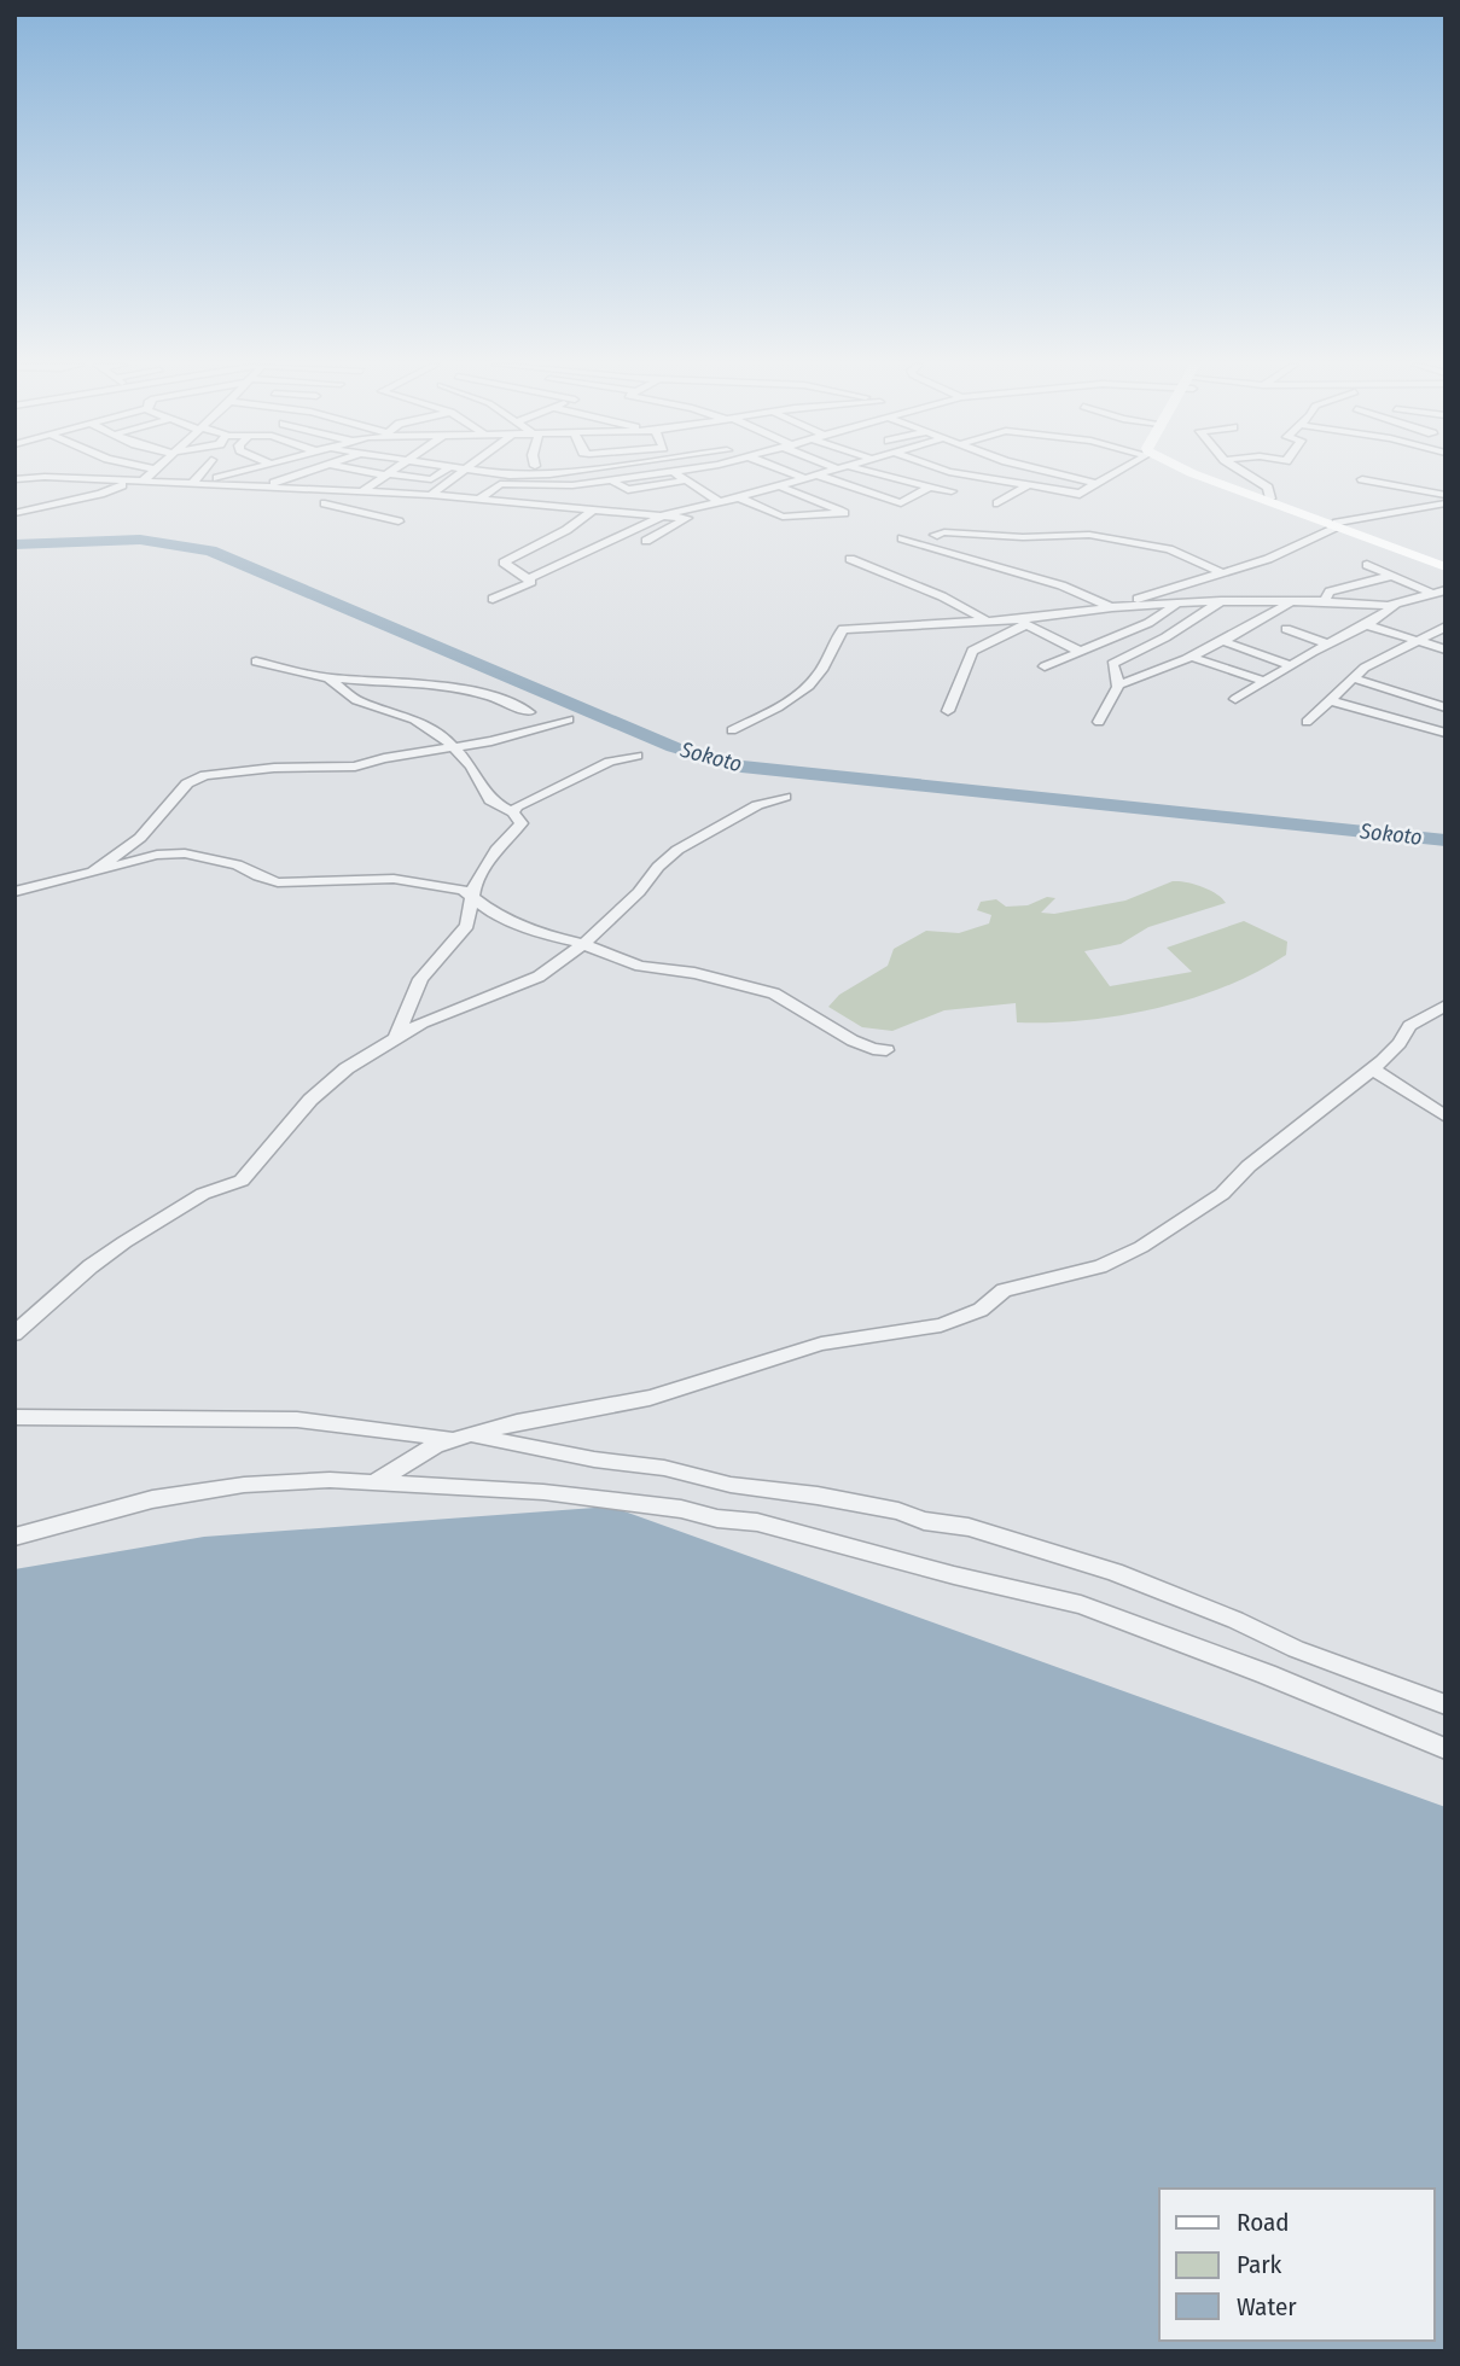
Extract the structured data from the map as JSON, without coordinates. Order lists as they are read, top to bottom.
{
  "water": ["Sokoto"],
  "legend": ["Road", "Park", "Water"]
}
